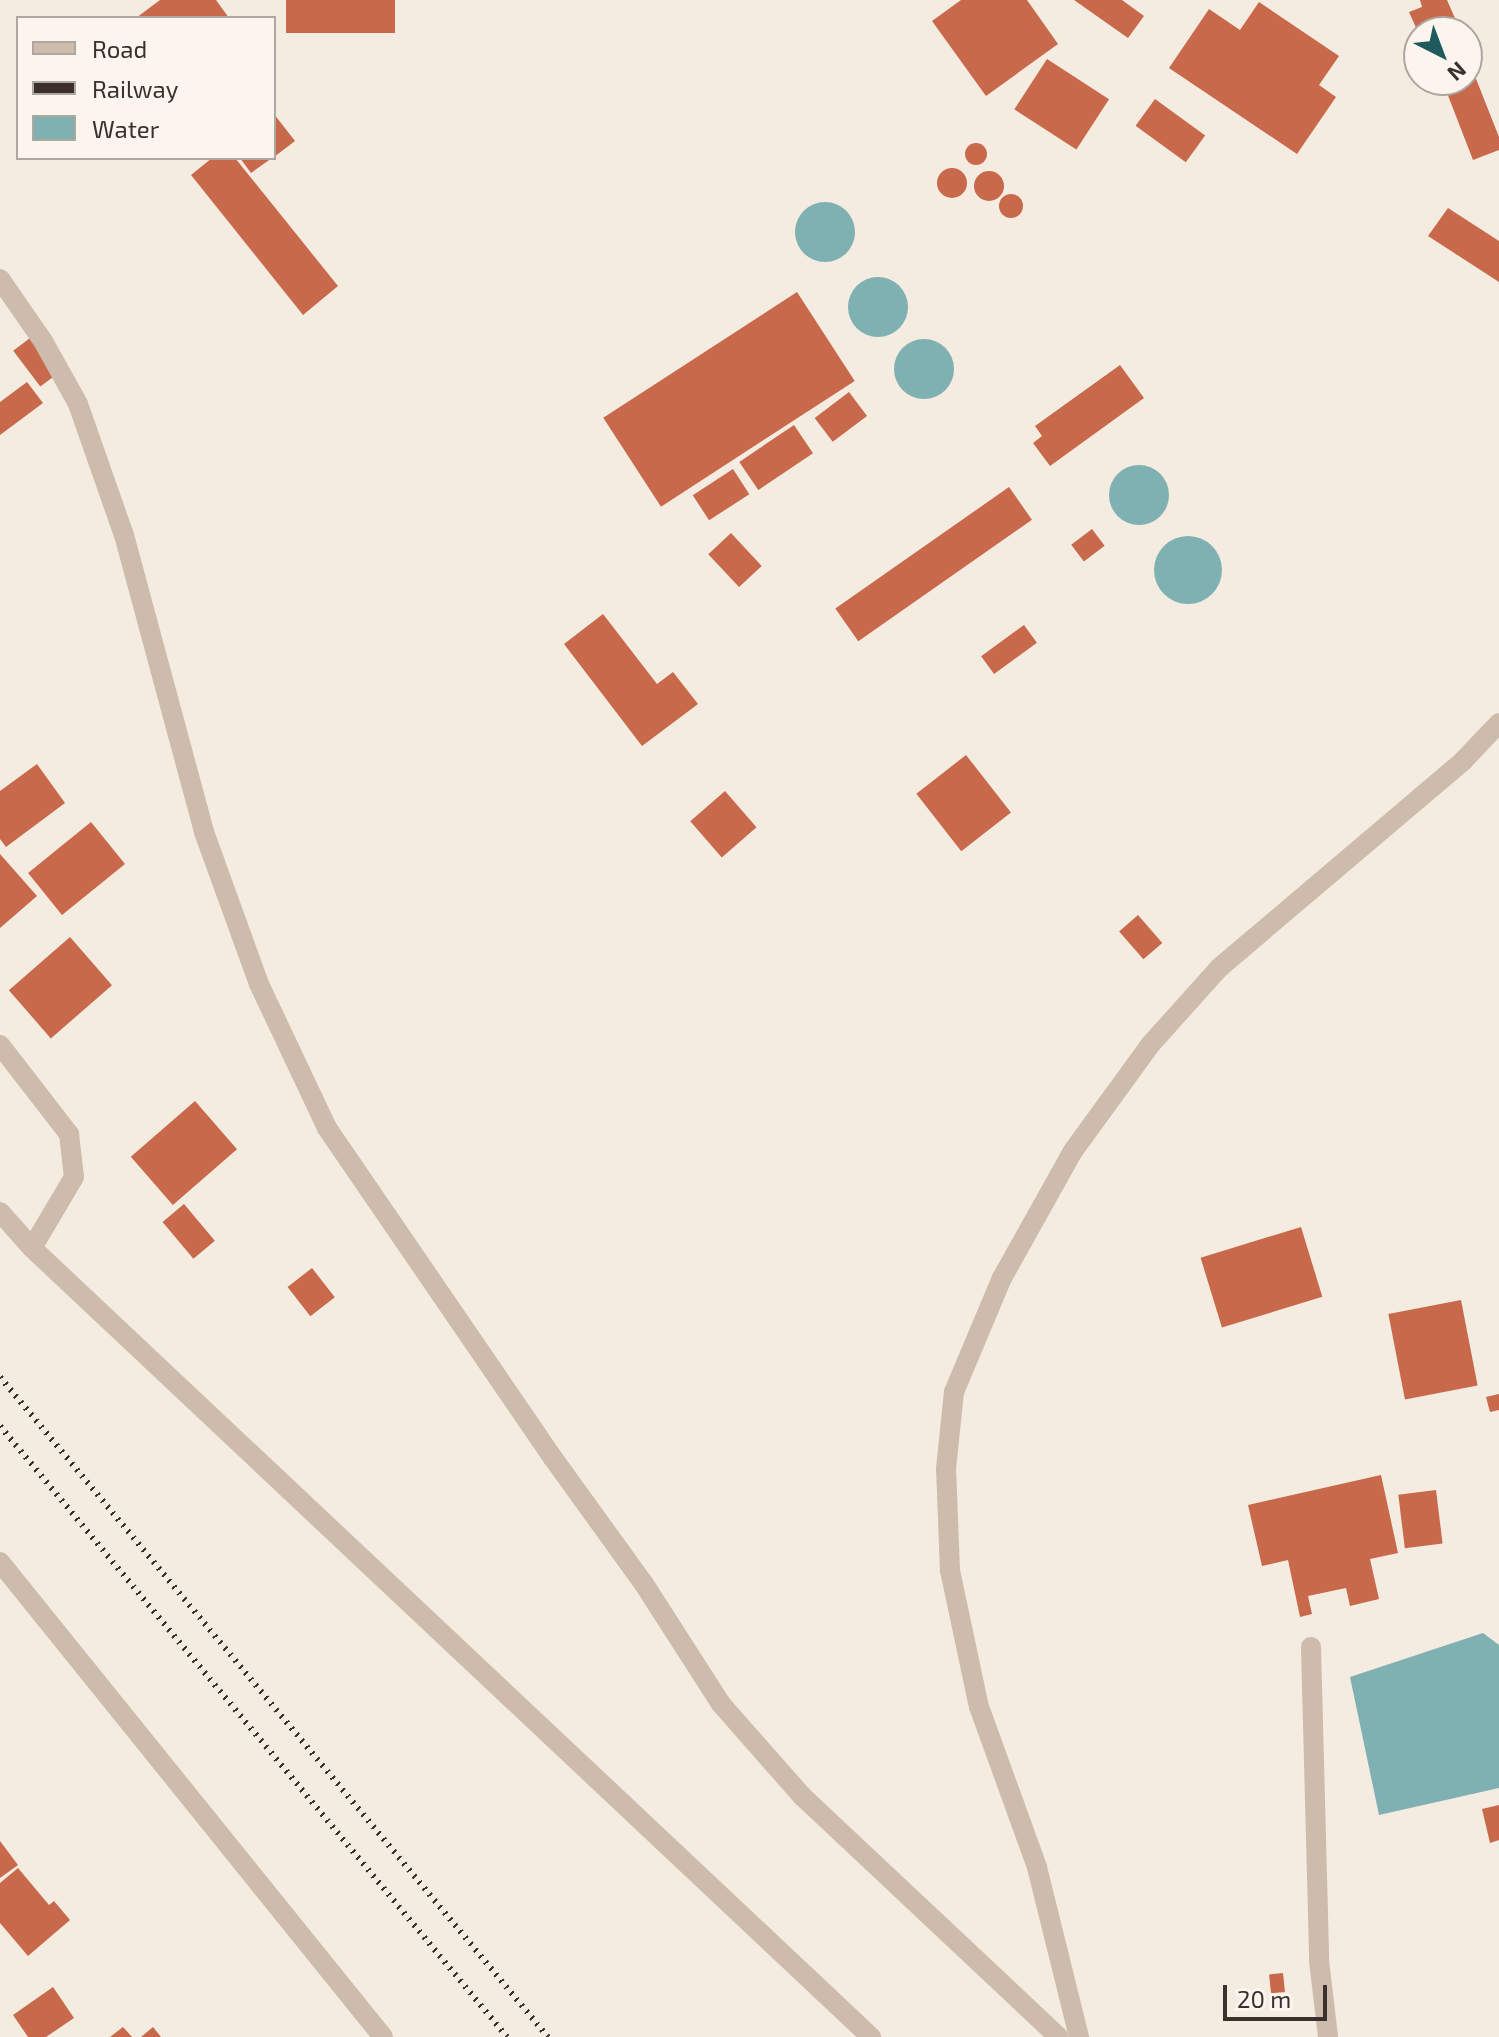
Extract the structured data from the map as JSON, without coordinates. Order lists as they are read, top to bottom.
{
  "legend": ["Road", "Railway", "Water"],
  "scale_bar": "20 m",
  "north": "bottom right"
}
